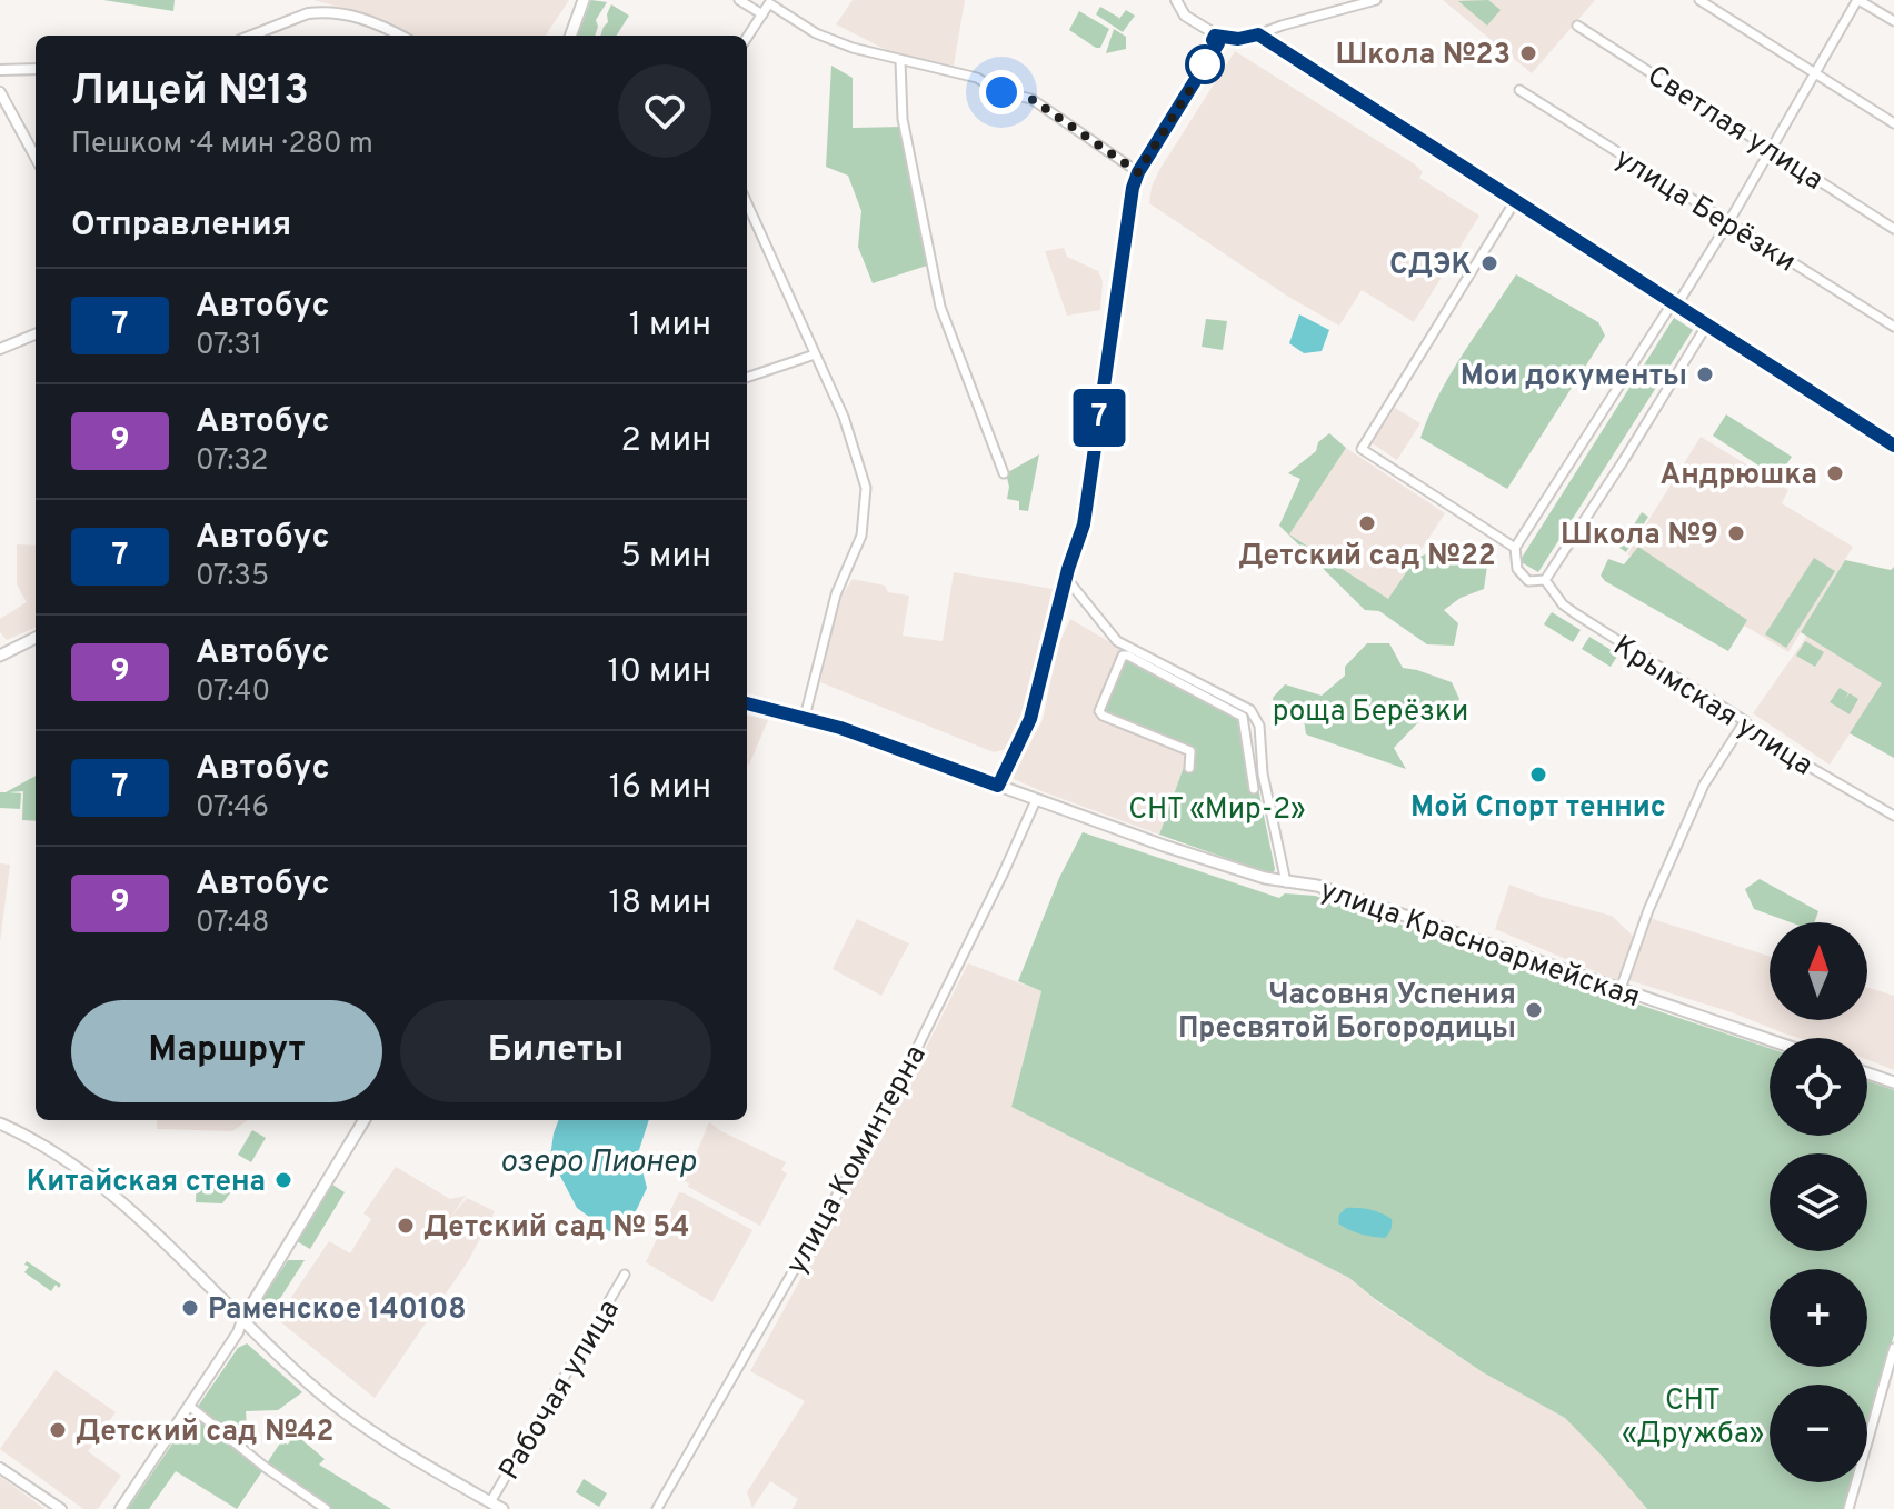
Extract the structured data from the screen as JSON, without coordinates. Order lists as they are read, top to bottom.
{
  "streets": {
    "main road": ["улица Красноармейская"],
    "street": [
      "Светлая улица",
      "улица Берёзки",
      "Крымская улица",
      "улица Коминтерна",
      "Рабочая улица"
    ]
  },
  "crossings": [
    ["улица Красноармейская", "улица Коминтерна"]
  ],
  "water": ["озеро Пионер"],
  "parks": ["роща Берёзки", "СНТ «Мир-2»", "СНТ «Дружба»"],
  "places": [
    "Школа №23",
    "СДЭК",
    "Мои документы",
    "Андрюшка",
    "Детский сад №22",
    "Школа №9",
    "Мой Спорт теннис",
    "Часовня Успения Пресвятой Богородицы",
    "Китайская стена",
    "Детский сад № 54",
    "Раменское 140108",
    "Детский сад №42"
  ],
  "lines": ["bus line 7"],
  "north": "top",
  "page": {
    "on_map": "7",
    "heading": [
      ["Лицей №13", "Пешком · 4 мин · 280 m"],
      "Отправления"
    ],
    "list": [
      {
        "mark": "7",
        "name": "Автобус",
        "note": "07:31",
        "value": "1 мин"
      },
      {
        "mark": "9",
        "name": "Автобус",
        "note": "07:32",
        "value": "2 мин"
      },
      {
        "mark": "7",
        "name": "Автобус",
        "note": "07:35",
        "value": "5 мин"
      },
      {
        "mark": "9",
        "name": "Автобус",
        "note": "07:40",
        "value": "10 мин"
      },
      {
        "mark": "7",
        "name": "Автобус",
        "note": "07:46",
        "value": "16 мин"
      },
      {
        "mark": "9",
        "name": "Автобус",
        "note": "07:48",
        "value": "18 мин"
      }
    ],
    "map_buttons": ["+", "−"],
    "buttons": ["Маршрут", "Билеты"]
  }
}
